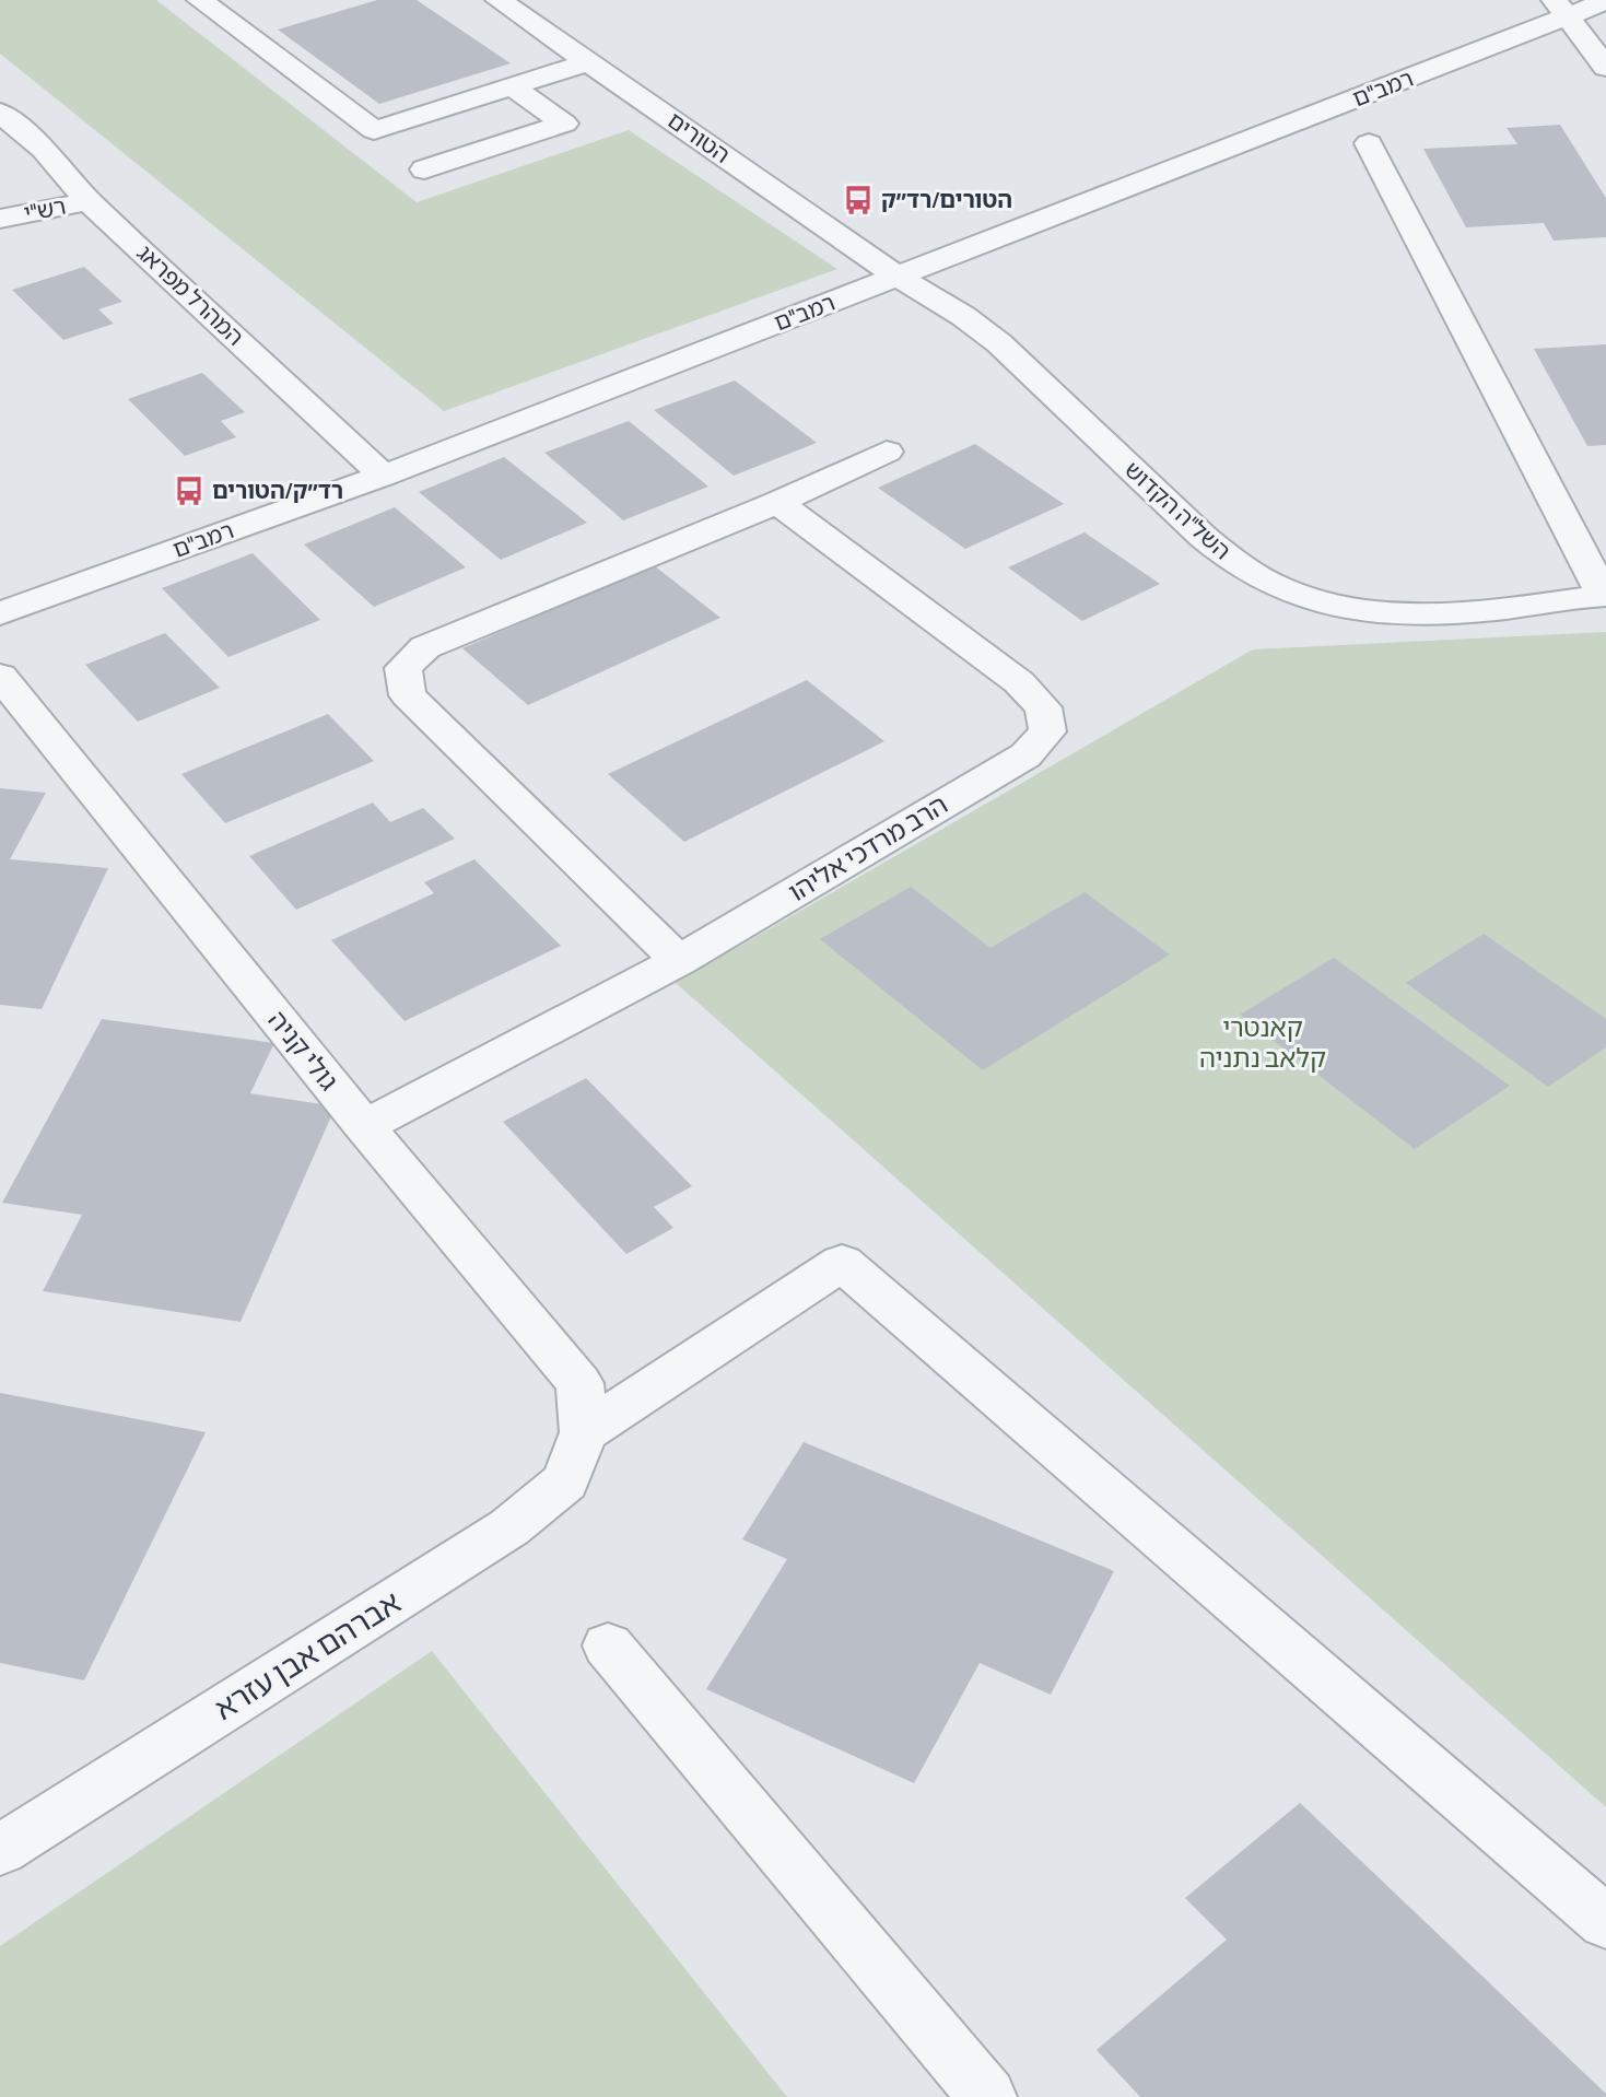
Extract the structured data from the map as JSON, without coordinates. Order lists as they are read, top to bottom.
{
  "streets": {
    "street": [
      "רמב\"ם",
      "הטורים",
      "רש\"י",
      "המהרל מפראג",
      "השל\"ה הקדוש",
      "הרב מרדכי אליהו",
      "גולי קניה",
      "אברהם אבן עזרא"
    ]
  },
  "crossings": [
    ["רמב\"ם", "הטורים"],
    ["רמב\"ם", "המהרל מפראג"],
    ["רמב\"ם", "השל\"ה הקדוש"],
    ["הטורים", "השל\"ה הקדוש"],
    ["רש\"י", "המהרל מפראג"],
    ["הרב מרדכי אליהו", "גולי קניה"],
    ["גולי קניה", "אברהם אבן עזרא"]
  ],
  "parks": ["קאנטרי קלאב נתניה"],
  "places": {
    "bus stop": ["הטורים/רד״ק", "רד״ק/הטורים"]
  }
}
